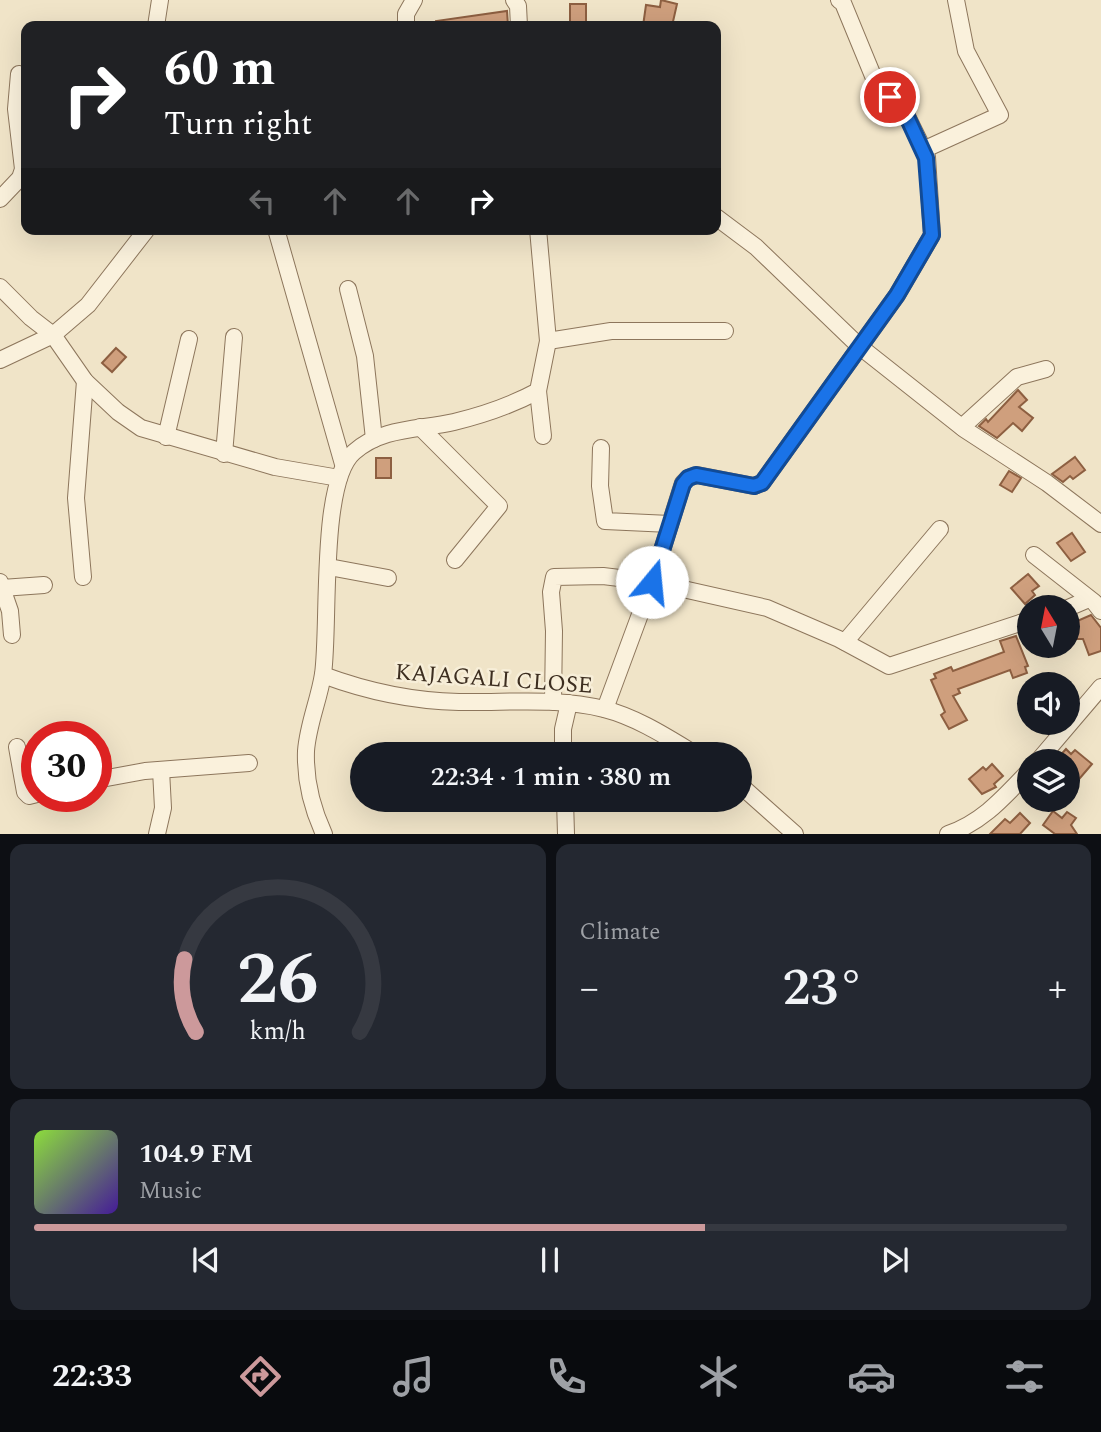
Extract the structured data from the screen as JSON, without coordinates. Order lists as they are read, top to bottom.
{
  "streets": {
    "street": ["KAJAGALI CLOSE"]
  },
  "north": "top",
  "page": {
    "turn": ["60 m", "Turn right"],
    "limit": "30",
    "trip": "22:34 · 1 min · 380 m",
    "tile": "Climate",
    "heat": ["−", "23°", "+"],
    "song": ["104.9 FM", "Music"],
    "tabs": "22:33",
    "gauge": ["26", "km/h"]
  }
}
